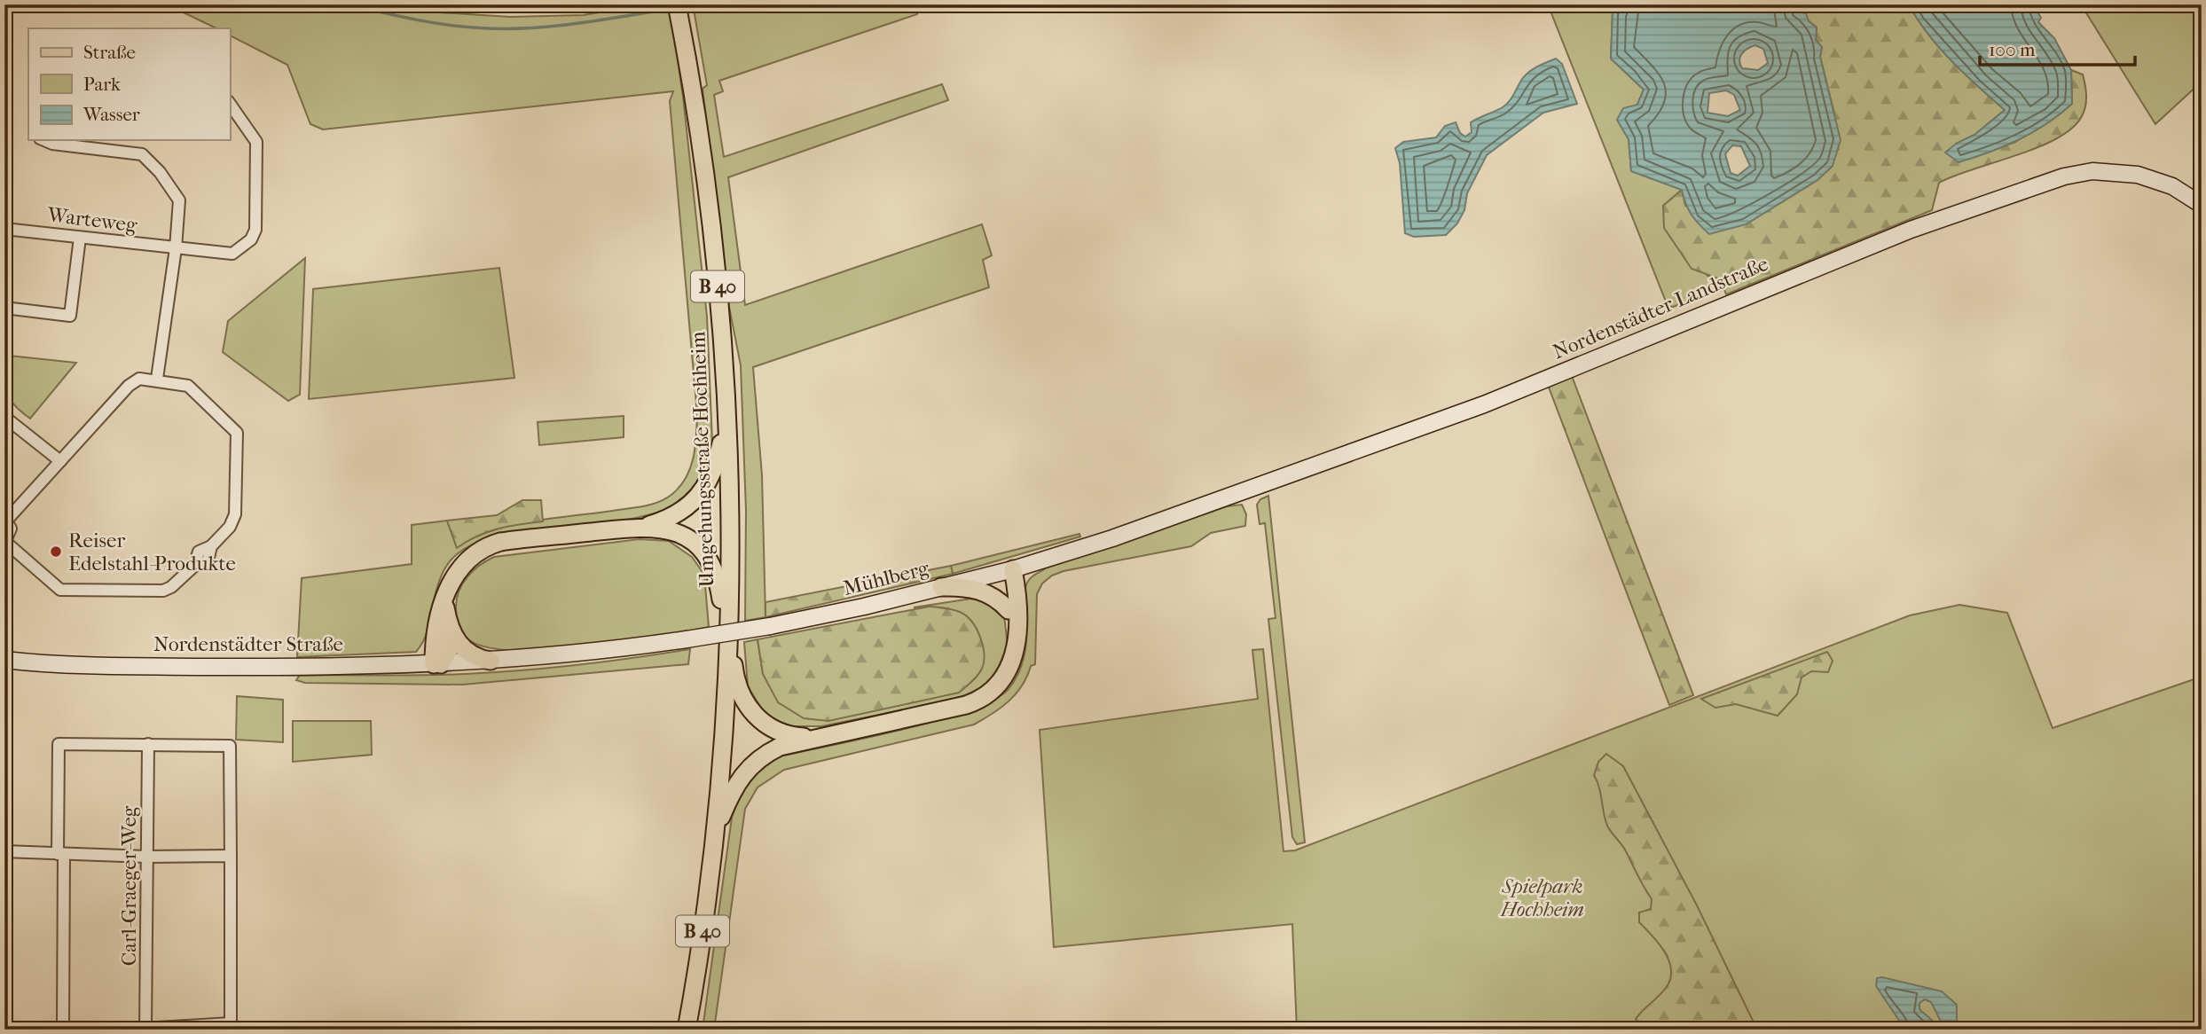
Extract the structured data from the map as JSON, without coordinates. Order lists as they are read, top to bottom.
{
  "streets": {
    "main road": [
      "B 40",
      "Nordenstädter Landstraße",
      "Umgehungsstraße Hochheim",
      "Mühlberg",
      "Nordenstädter Straße"
    ],
    "street": ["Warteweg", "Carl-Graeger-Weg"]
  },
  "crossings": [
    ["B 40", "Umgehungsstraße Hochheim"],
    ["Nordenstädter Landstraße", "Mühlberg"],
    ["Mühlberg", "Nordenstädter Straße"]
  ],
  "parks": ["Spielpark Hochheim"],
  "places": ["Reiser Edelstahl-Produkte"],
  "legend": ["Straße", "Park", "Wasser"],
  "scale_bar": "100 m"
}
